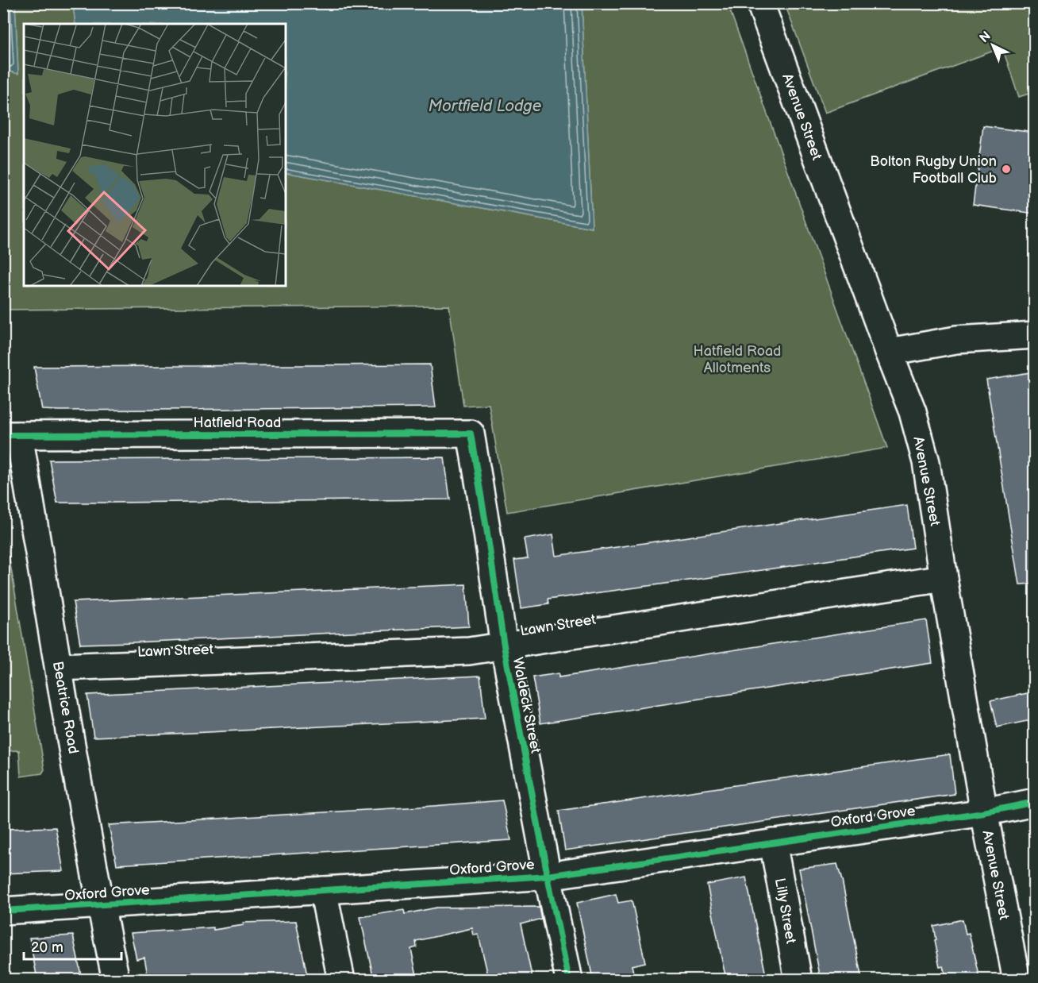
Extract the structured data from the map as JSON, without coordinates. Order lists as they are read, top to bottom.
{
  "streets": {
    "street": [
      "Avenue Street",
      "Hatfield Road",
      "Lawn Street",
      "Waldeck Street",
      "Beatrice Road",
      "Oxford Grove",
      "Lilly Street"
    ]
  },
  "crossings": [
    ["Avenue Street", "Lawn Street"],
    ["Avenue Street", "Oxford Grove"],
    ["Hatfield Road", "Waldeck Street"],
    ["Hatfield Road", "Beatrice Road"],
    ["Lawn Street", "Waldeck Street"],
    ["Lawn Street", "Beatrice Road"],
    ["Waldeck Street", "Oxford Grove"],
    ["Beatrice Road", "Oxford Grove"],
    ["Oxford Grove", "Lilly Street"]
  ],
  "water": ["Mortfield Lodge"],
  "parks": ["Hatfield Road Allotments"],
  "places": ["Bolton Rugby Union Football Club"],
  "scale_bar": "20 m",
  "north": "top left"
}
